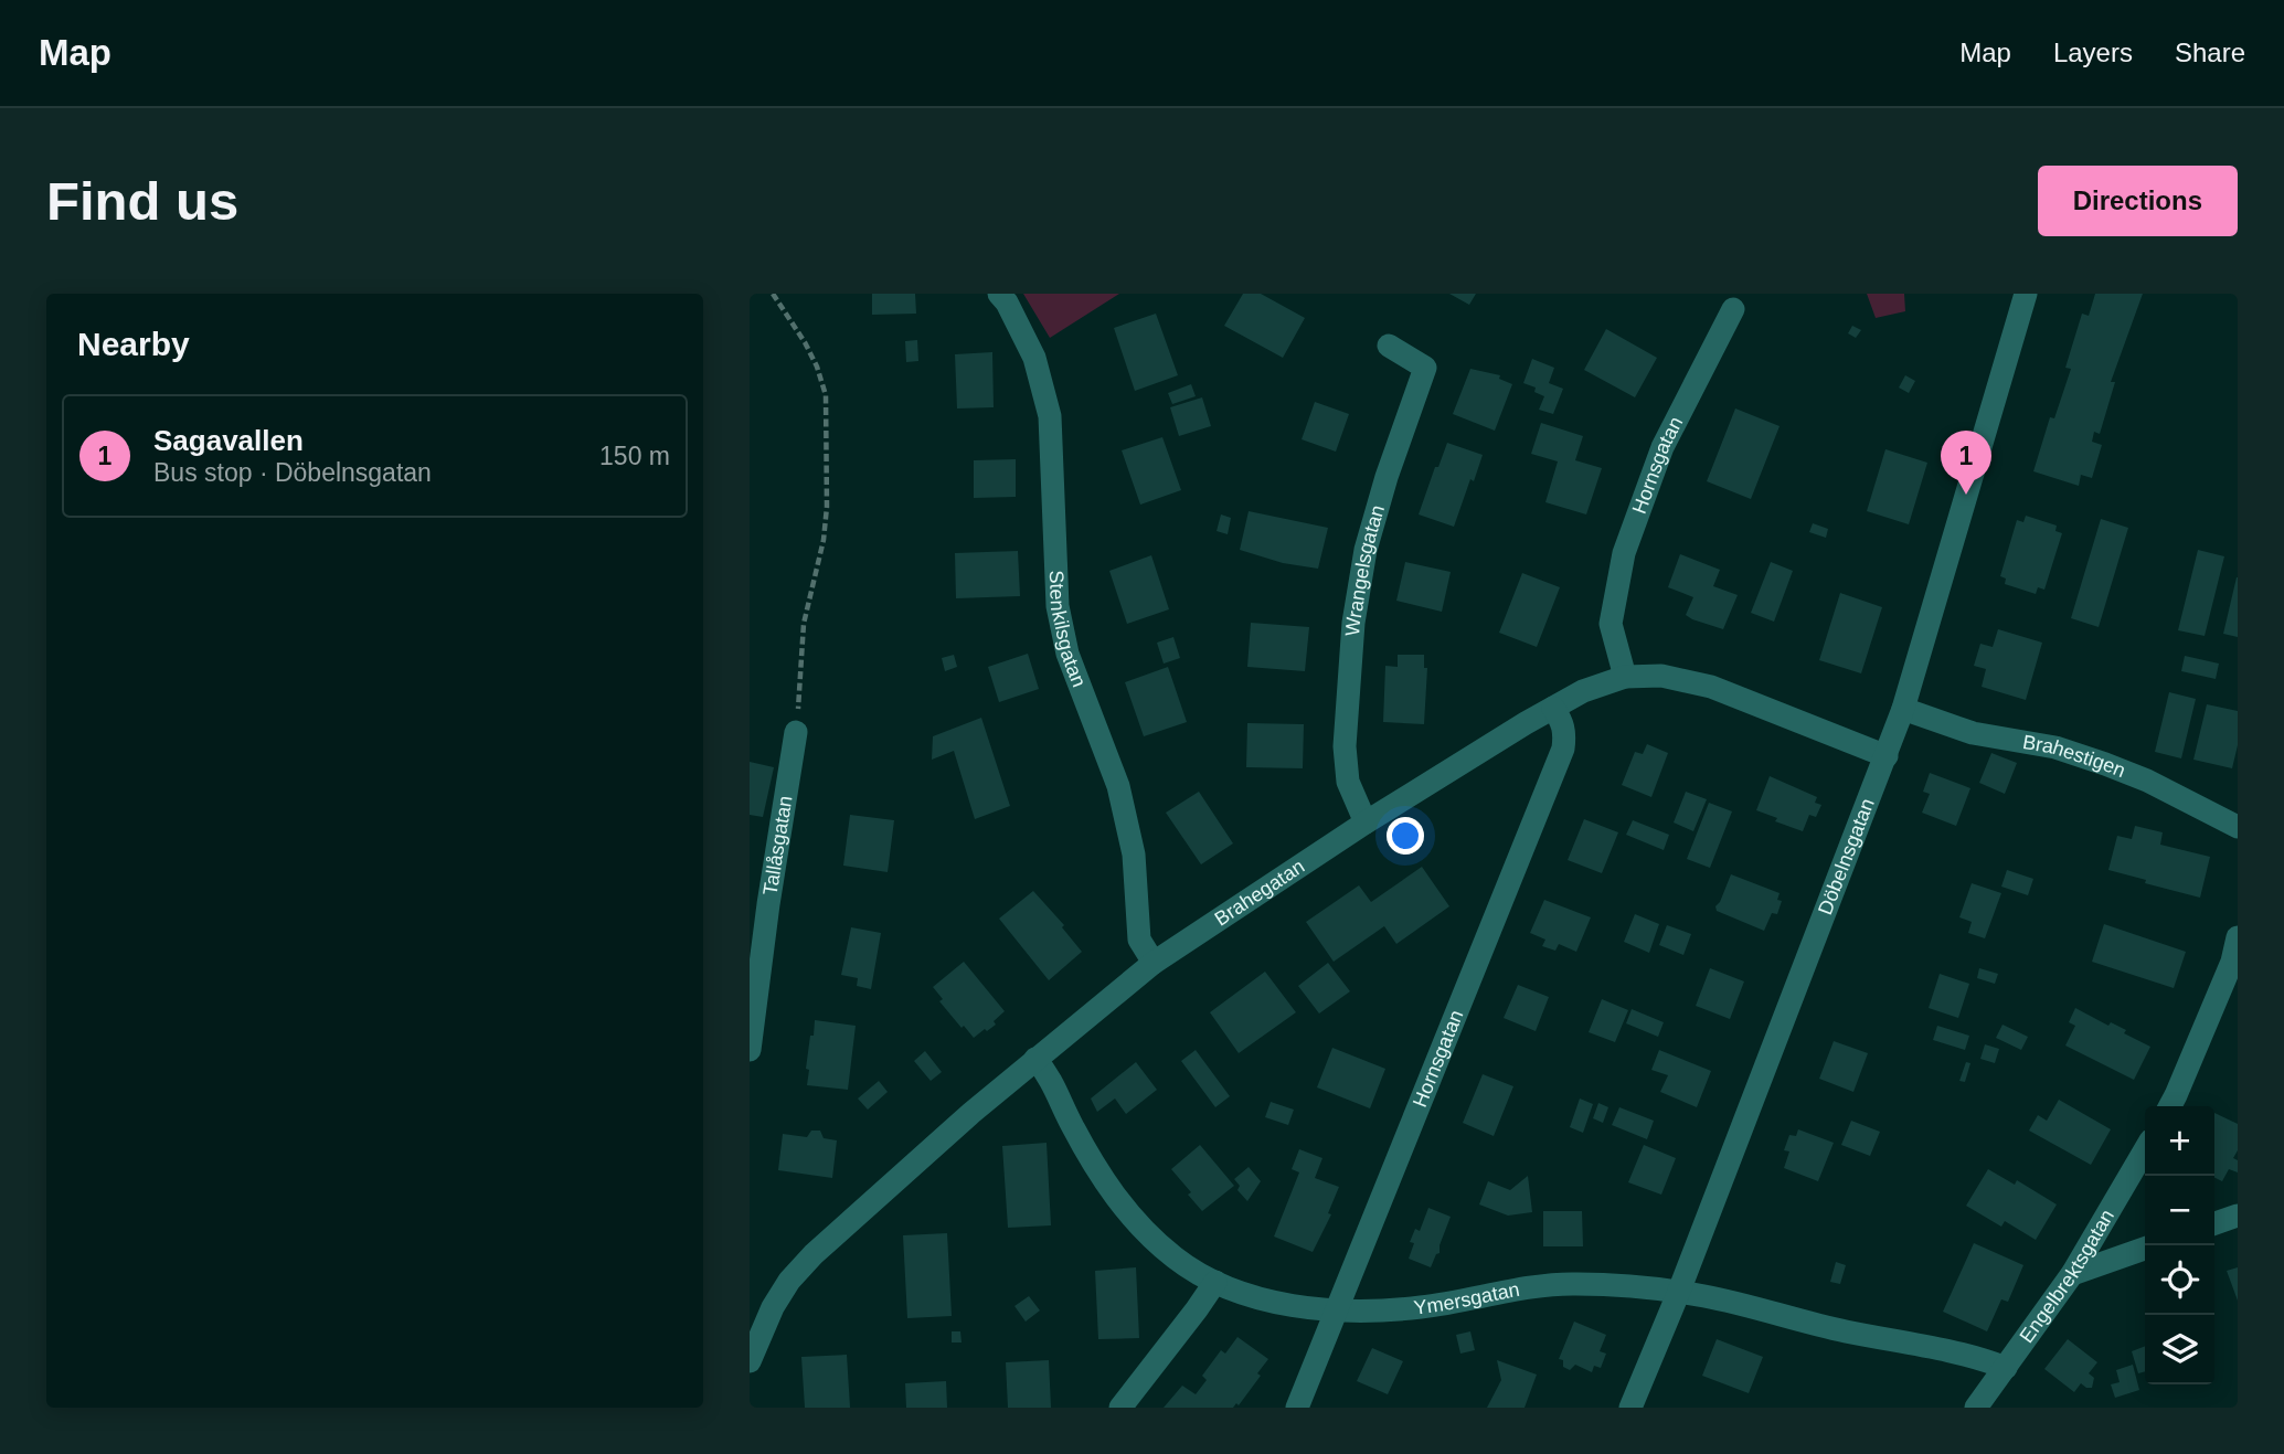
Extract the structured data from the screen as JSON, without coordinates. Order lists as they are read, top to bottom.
{
  "streets": {
    "street": [
      "Hornsgatan",
      "Wrangelsgatan",
      "Stenkilsgatan",
      "Brahestigen",
      "Tallåsgatan",
      "Döbelnsgatan",
      "Brahegatan",
      "Engelbrektsgatan",
      "Ymersgatan"
    ]
  },
  "crossings": [
    ["Hornsgatan", "Brahegatan"],
    ["Hornsgatan", "Ymersgatan"],
    ["Wrangelsgatan", "Brahegatan"],
    ["Stenkilsgatan", "Brahegatan"],
    ["Brahestigen", "Döbelnsgatan"],
    ["Döbelnsgatan", "Brahegatan"],
    ["Döbelnsgatan", "Ymersgatan"],
    ["Brahegatan", "Ymersgatan"],
    ["Engelbrektsgatan", "Ymersgatan"]
  ],
  "page": {
    "header": "Map",
    "nav": ["Map", "Layers", "Share"],
    "buttons": "Directions",
    "title": "Find us",
    "heading": "Nearby",
    "list": [
      {
        "mark": "1",
        "name": "Sagavallen",
        "note": "Bus stop · Döbelnsgatan",
        "value": "150 m"
      }
    ],
    "pins": "1",
    "map_buttons": ["+", "−"]
  }
}
